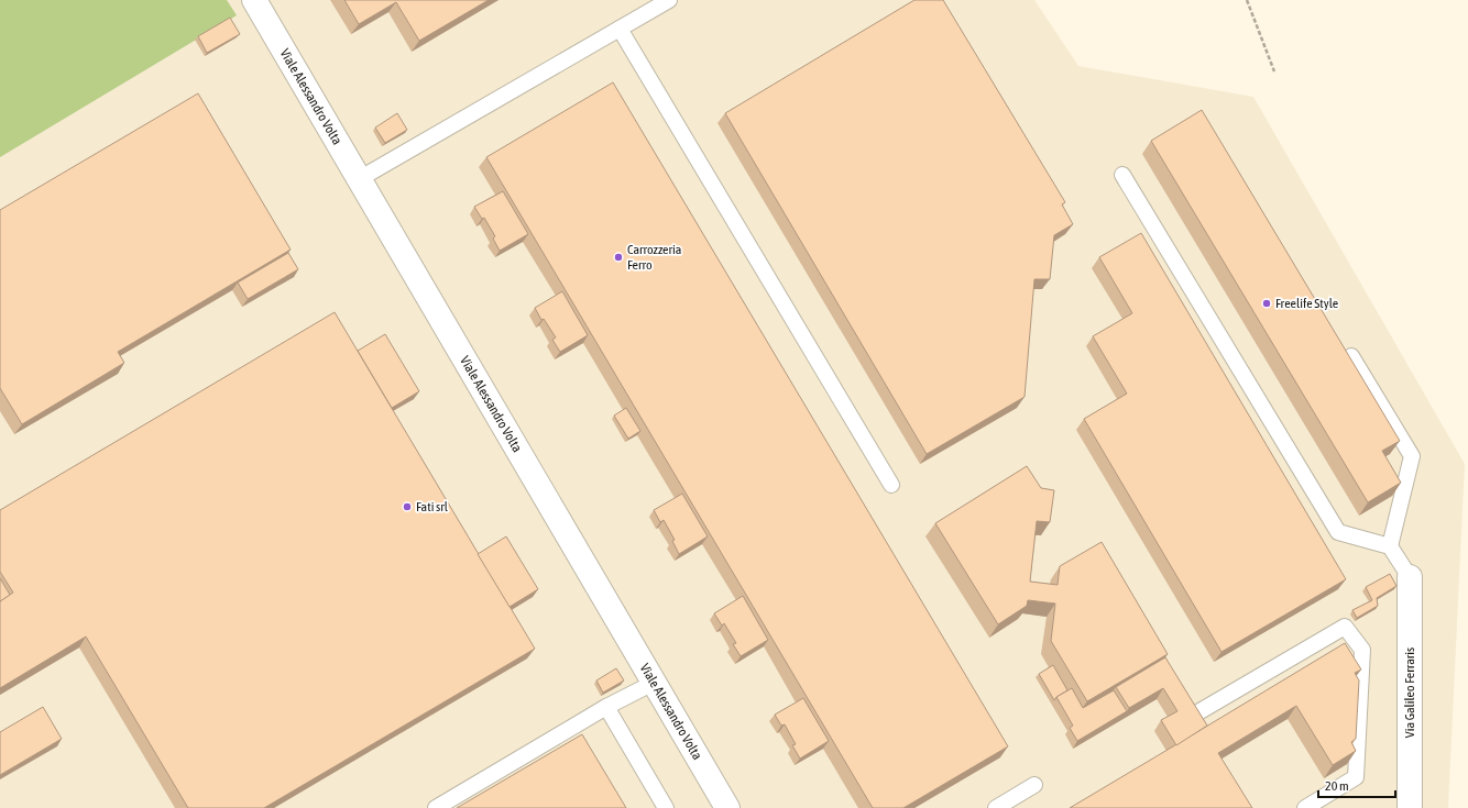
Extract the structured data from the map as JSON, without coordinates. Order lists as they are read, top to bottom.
{
  "streets": {
    "street": ["Viale Alessandro Volta", "Via Galileo Ferraris"]
  },
  "places": ["Carrozzeria Ferro", "Freelife Style", "Fati srl"],
  "scale_bar": "20 m"
}
